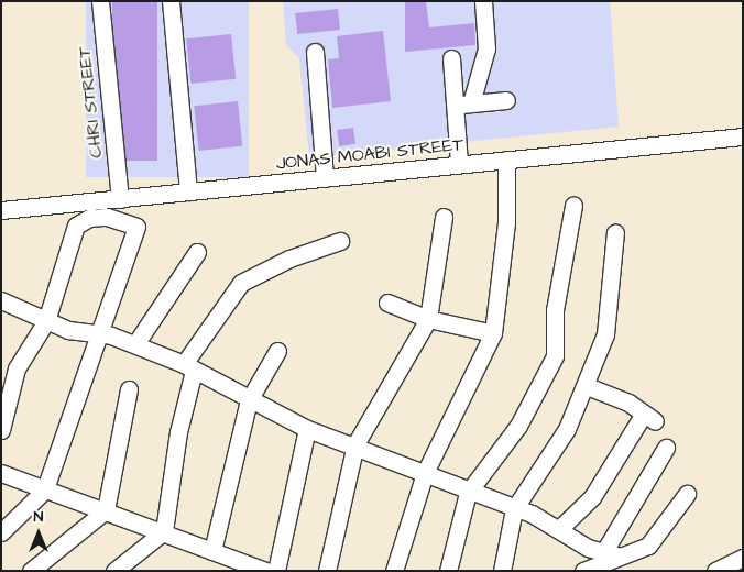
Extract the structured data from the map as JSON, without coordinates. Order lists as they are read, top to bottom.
{
  "streets": {
    "street": ["CHRI STREET", "JONAS MOABI STREET"]
  },
  "crossings": [
    ["CHRI STREET", "JONAS MOABI STREET"]
  ],
  "north": "top"
}
